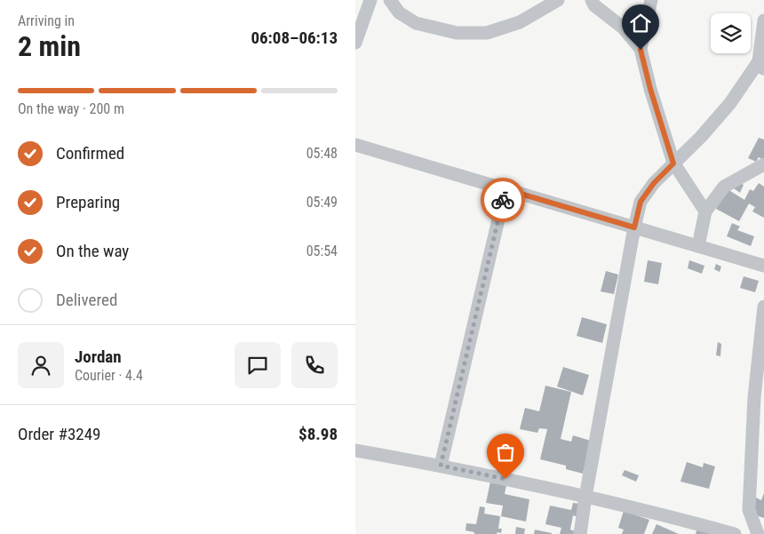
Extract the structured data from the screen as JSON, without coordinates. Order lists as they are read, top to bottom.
{
  "page": {
    "heading": ["2 min", "Arriving in", "06:08–06:13"],
    "panel": [
      "Jordan",
      "Courier · 4.4",
      "Order #3249",
      "$8.98"
    ],
    "bar": "On the way · 200 m",
    "list": [
      ["Confirmed", "05:48"],
      ["Preparing", "05:49"],
      ["On the way", "05:54"],
      "Delivered"
    ]
  }
}
